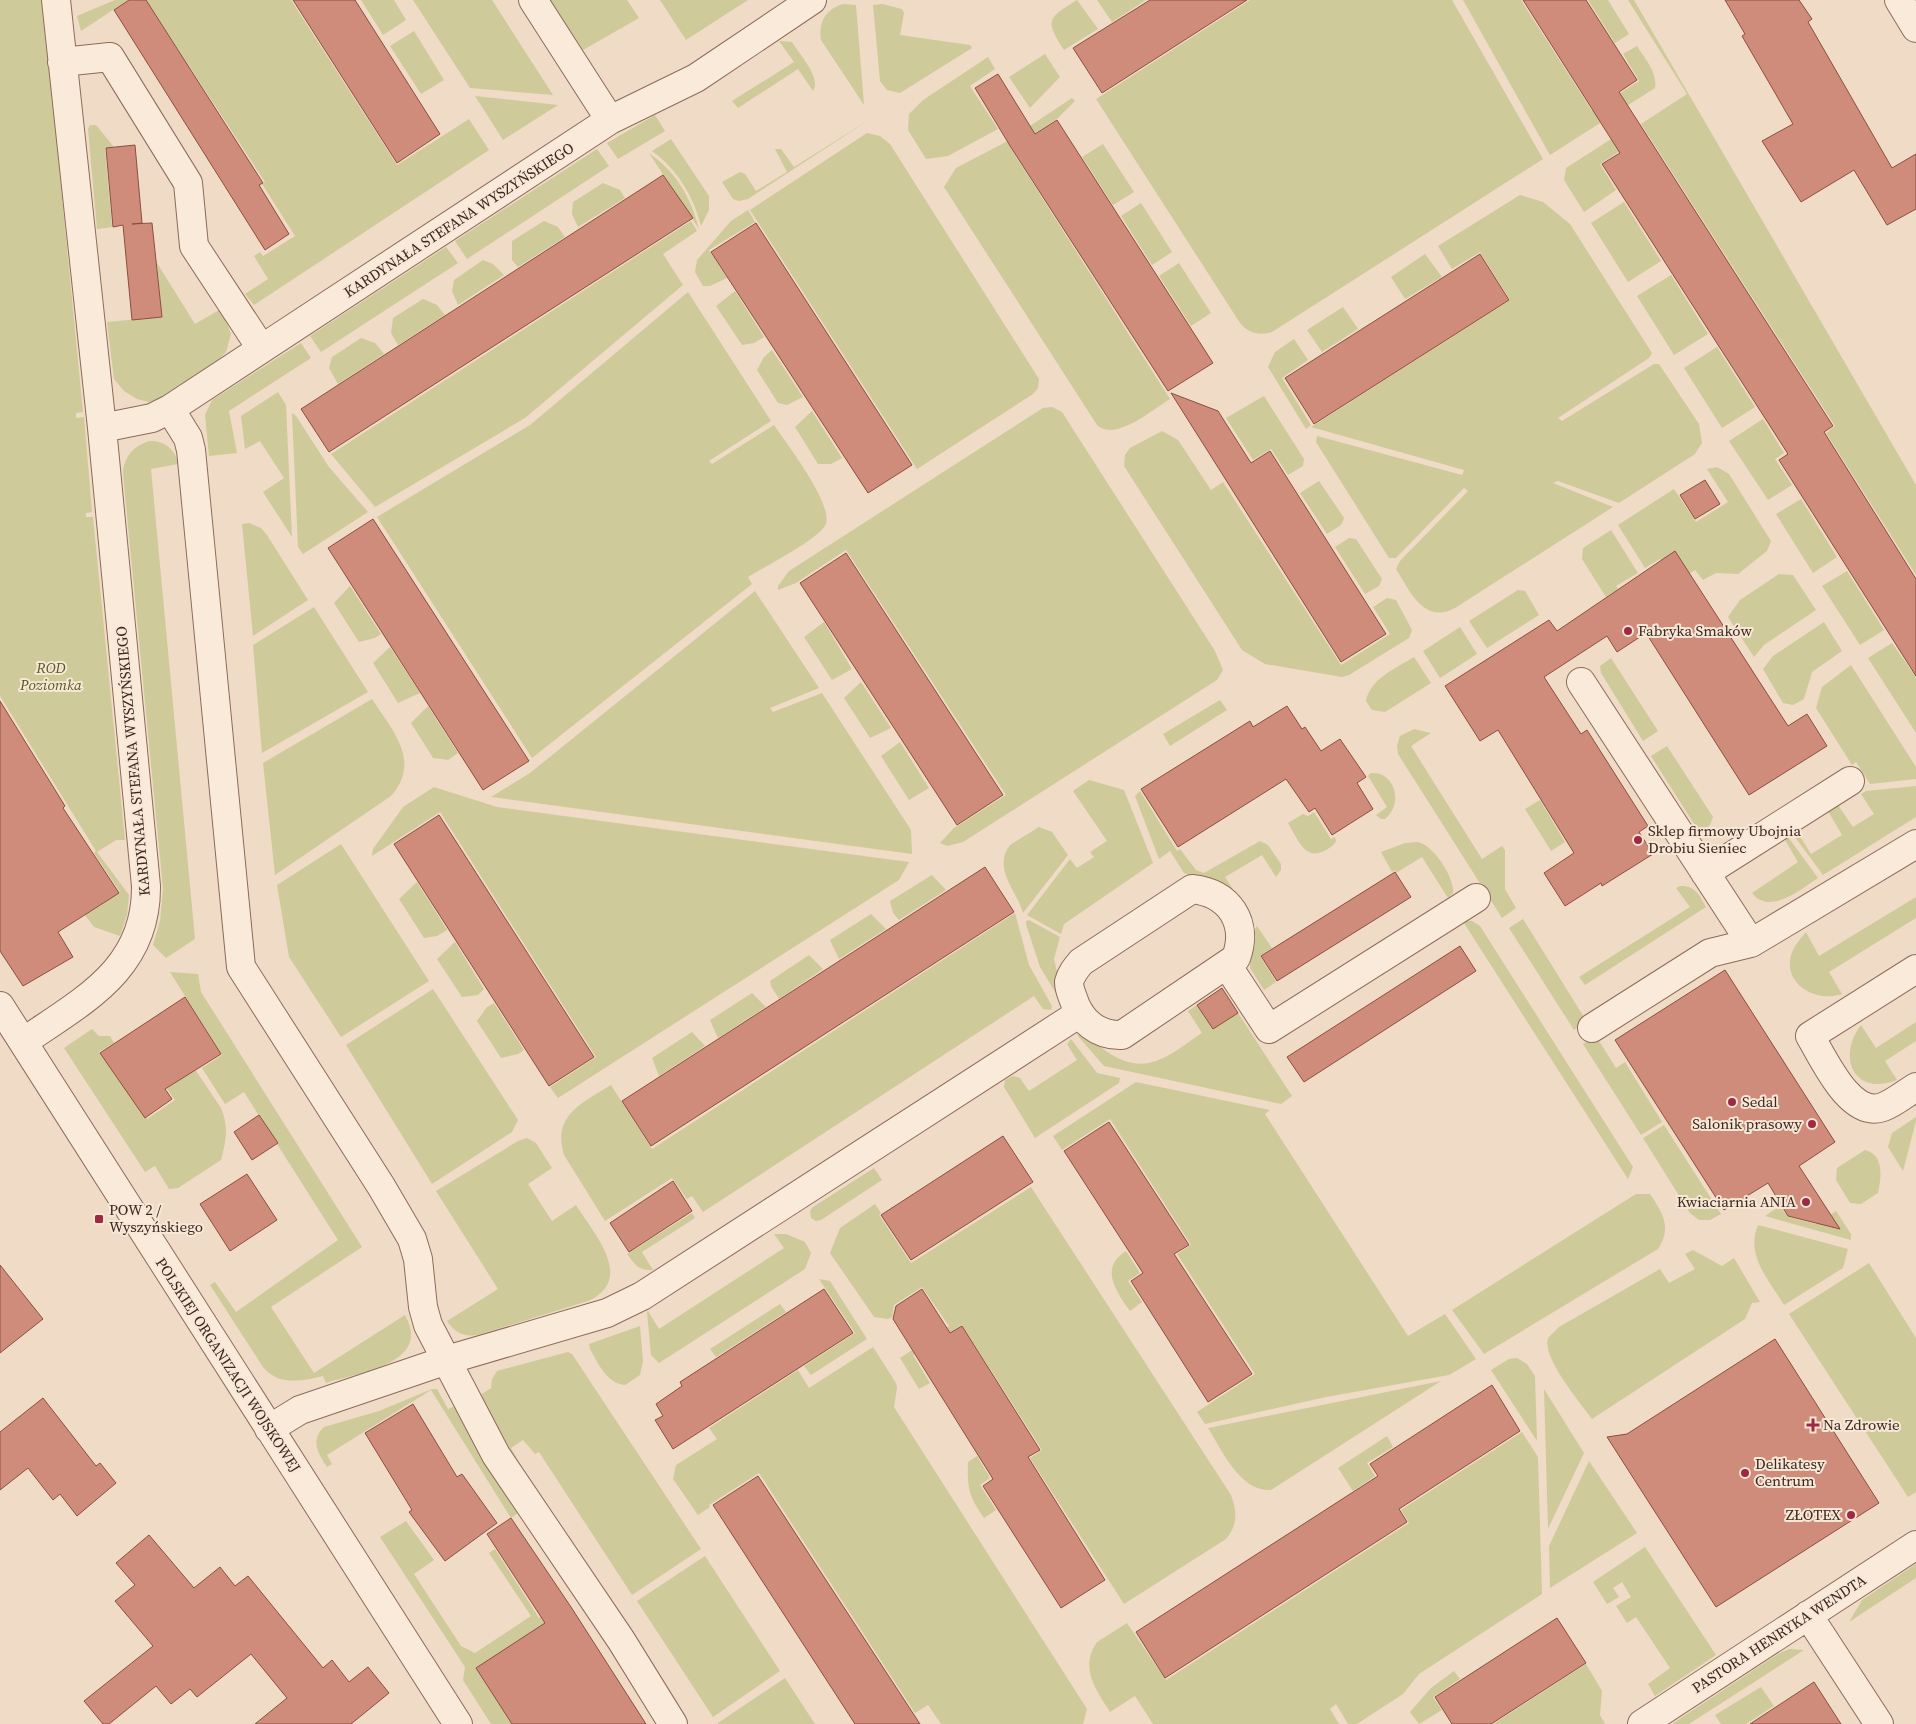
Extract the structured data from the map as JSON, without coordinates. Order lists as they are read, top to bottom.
{
  "streets": {
    "street": ["KARDYNAŁA STEFANA WYSZYŃSKIEGO", "POLSKIEJ ORGANIZACJI WOJSKOWEJ", "PASTORA HENRYKA WENDTA"]
  },
  "crossings": [
    ["KARDYNAŁA STEFANA WYSZYŃSKIEGO", "POLSKIEJ ORGANIZACJI WOJSKOWEJ"]
  ],
  "parks": ["ROD Poziomka"],
  "places": {
    "other": [
      "Fabryka Smaków",
      "Sklep firmowy Ubojnia Drobiu Sieniec",
      "Sedal",
      "Salonik prasowy",
      "Kwiaciarnia ANIA",
      "Delikatesy Centrum",
      "ZŁOTEX"
    ],
    "transit": ["POW 2 / Wyszyńskiego"],
    "health": ["Na Zdrowie"]
  }
}
